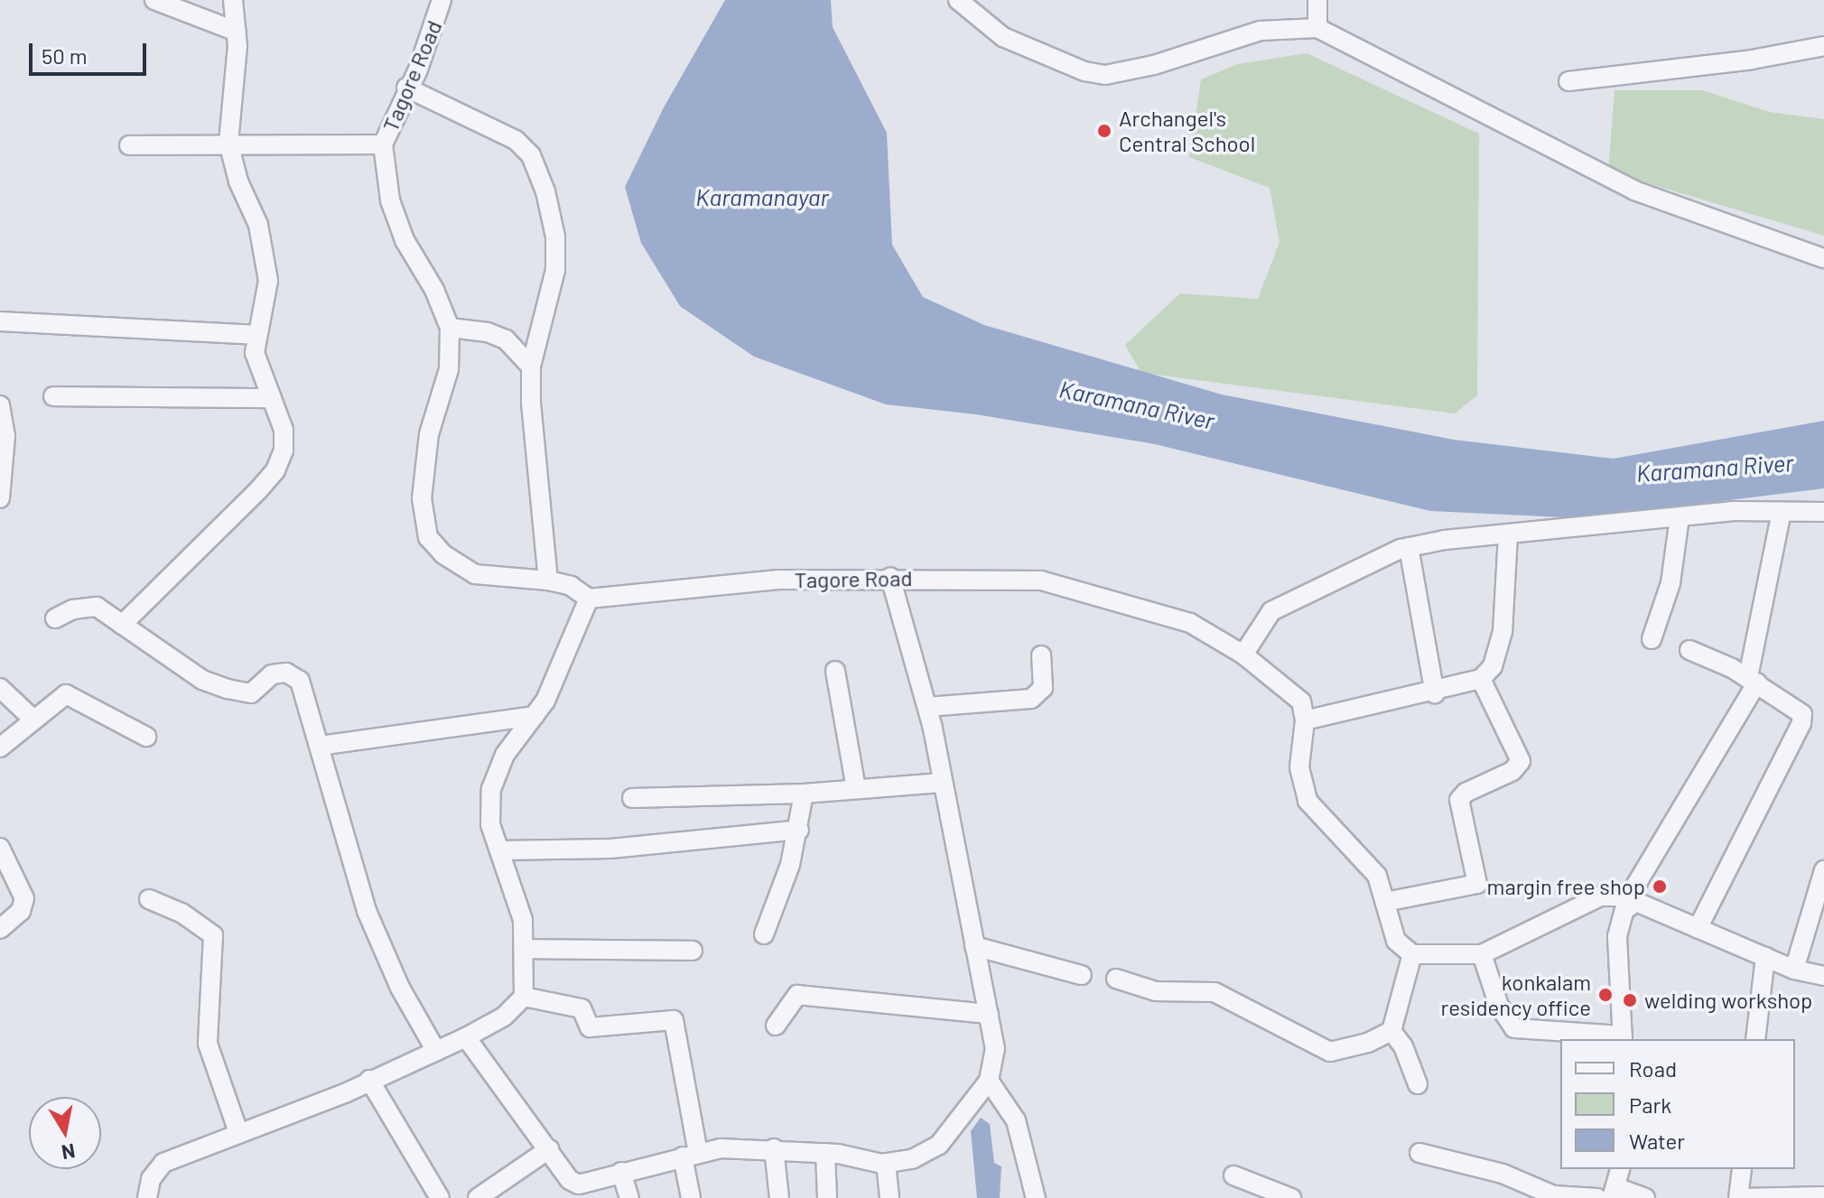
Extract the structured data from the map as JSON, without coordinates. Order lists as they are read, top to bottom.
{
  "streets": {
    "street": ["Tagore Road"]
  },
  "water": ["Karamanayar", "Karamana River"],
  "places": [
    "Archangel's Central School",
    "margin free shop",
    "konkalam residency office",
    "welding workshop"
  ],
  "legend": ["Road", "Park", "Water"],
  "scale_bar": "50 m",
  "north": "bottom"
}
